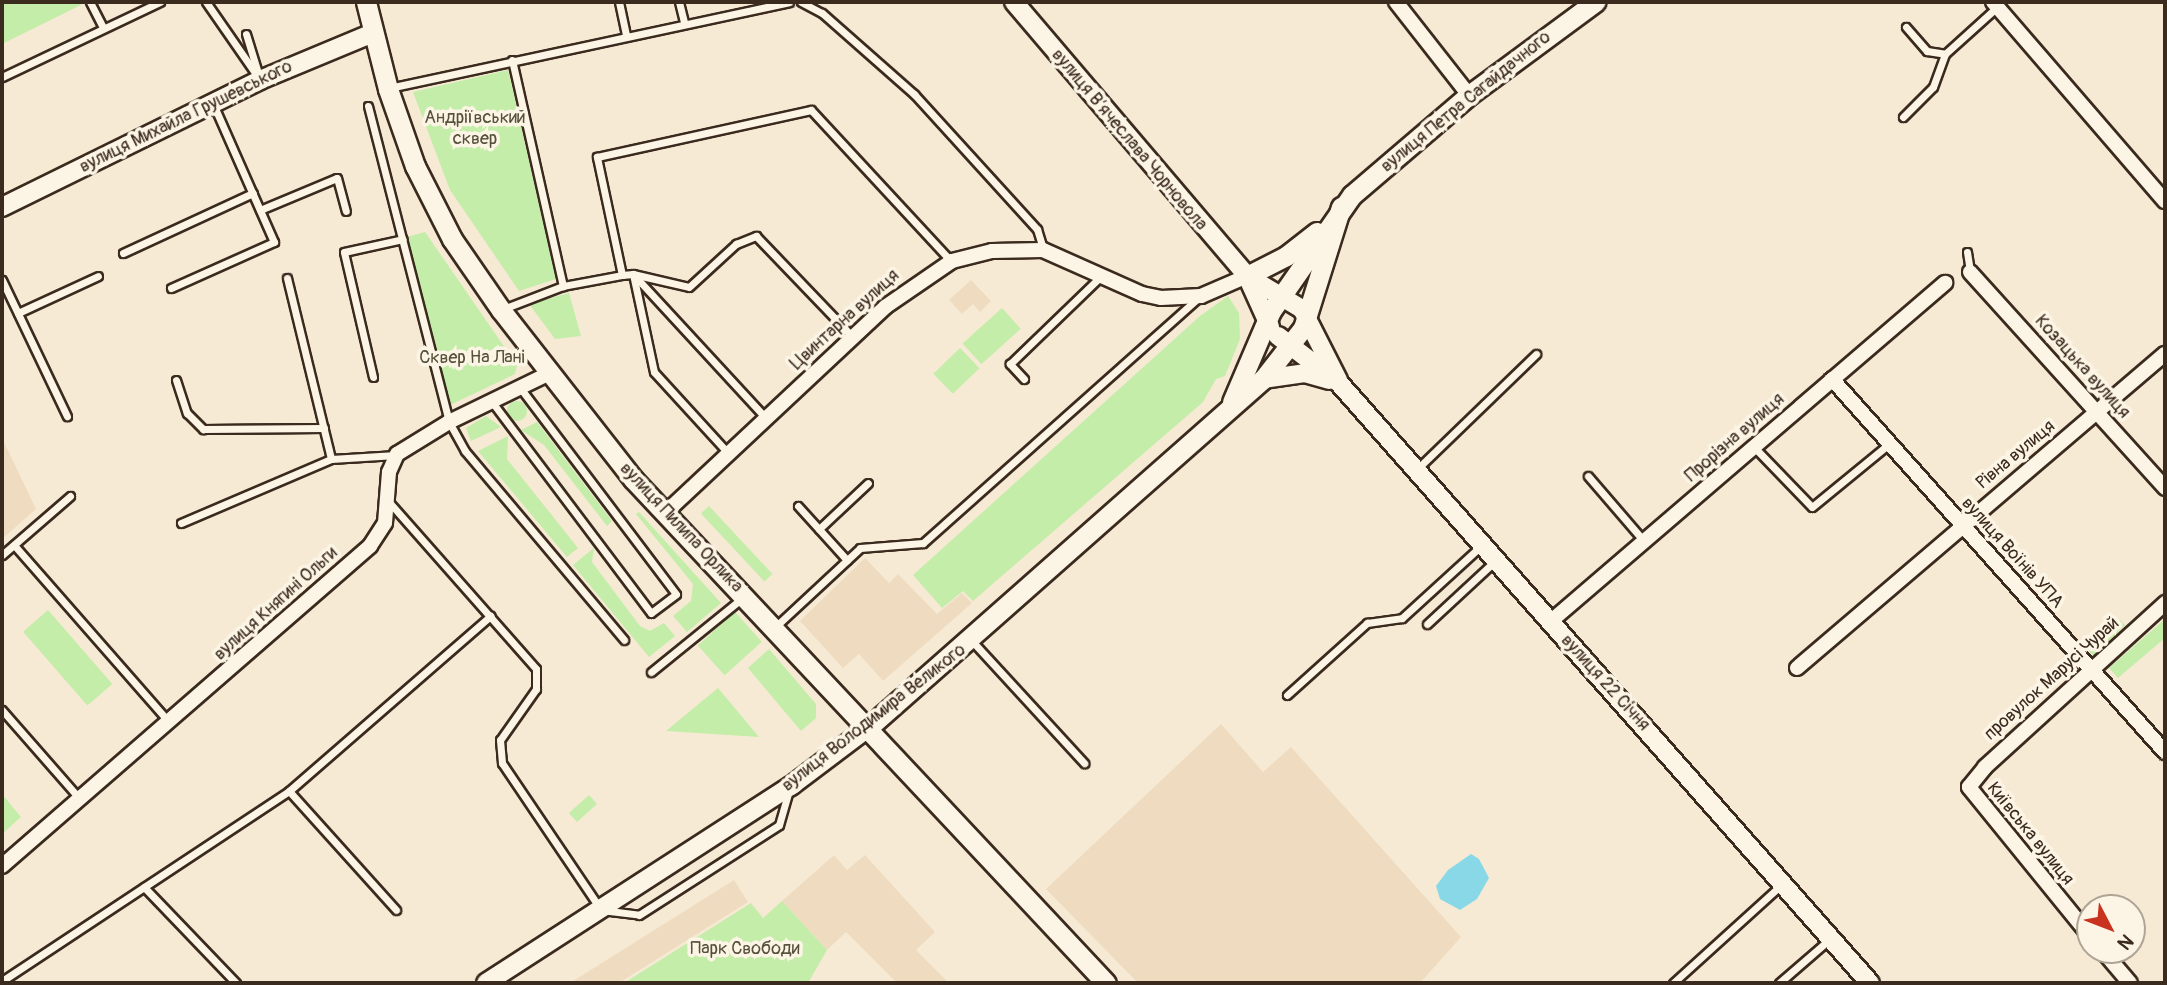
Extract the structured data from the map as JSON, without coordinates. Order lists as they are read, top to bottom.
{
  "streets": {
    "main road": ["вулиця Петра Сагайдачного", "вулиця Пилипа Орлика", "вулиця Володимира Великого"],
    "street": [
      "вулиця Михайла Грушевського",
      "вулиця Вʼячеслава Чорновола",
      "Цвинтарна вулиця",
      "Козацька вулиця",
      "Прорізна вулиця",
      "Рівна вулиця",
      "вулиця Воїнів УПА",
      "вулиця Княгині Ольги",
      "провулок Марусі Чурай",
      "вулиця 22 Січня",
      "Київська вулиця"
    ]
  },
  "crossings": [
    ["вулиця Михайла Грушевського", "вулиця Пилипа Орлика"],
    ["вулиця Вʼячеслава Чорновола", "Цвинтарна вулиця"],
    ["Цвинтарна вулиця", "вулиця Пилипа Орлика"],
    ["Козацька вулиця", "Рівна вулиця"],
    ["Прорізна вулиця", "вулиця Воїнів УПА"],
    ["Прорізна вулиця", "вулиця 22 Січня"],
    ["Рівна вулиця", "вулиця Воїнів УПА"],
    ["вулиця Пилипа Орлика", "вулиця Володимира Великого"],
    ["вулиця Воїнів УПА", "провулок Марусі Чурай"],
    ["провулок Марусі Чурай", "Київська вулиця"]
  ],
  "parks": ["Андріївський сквер", "Сквер На Лані", "Парк Свободи"],
  "north": "bottom right"
}
